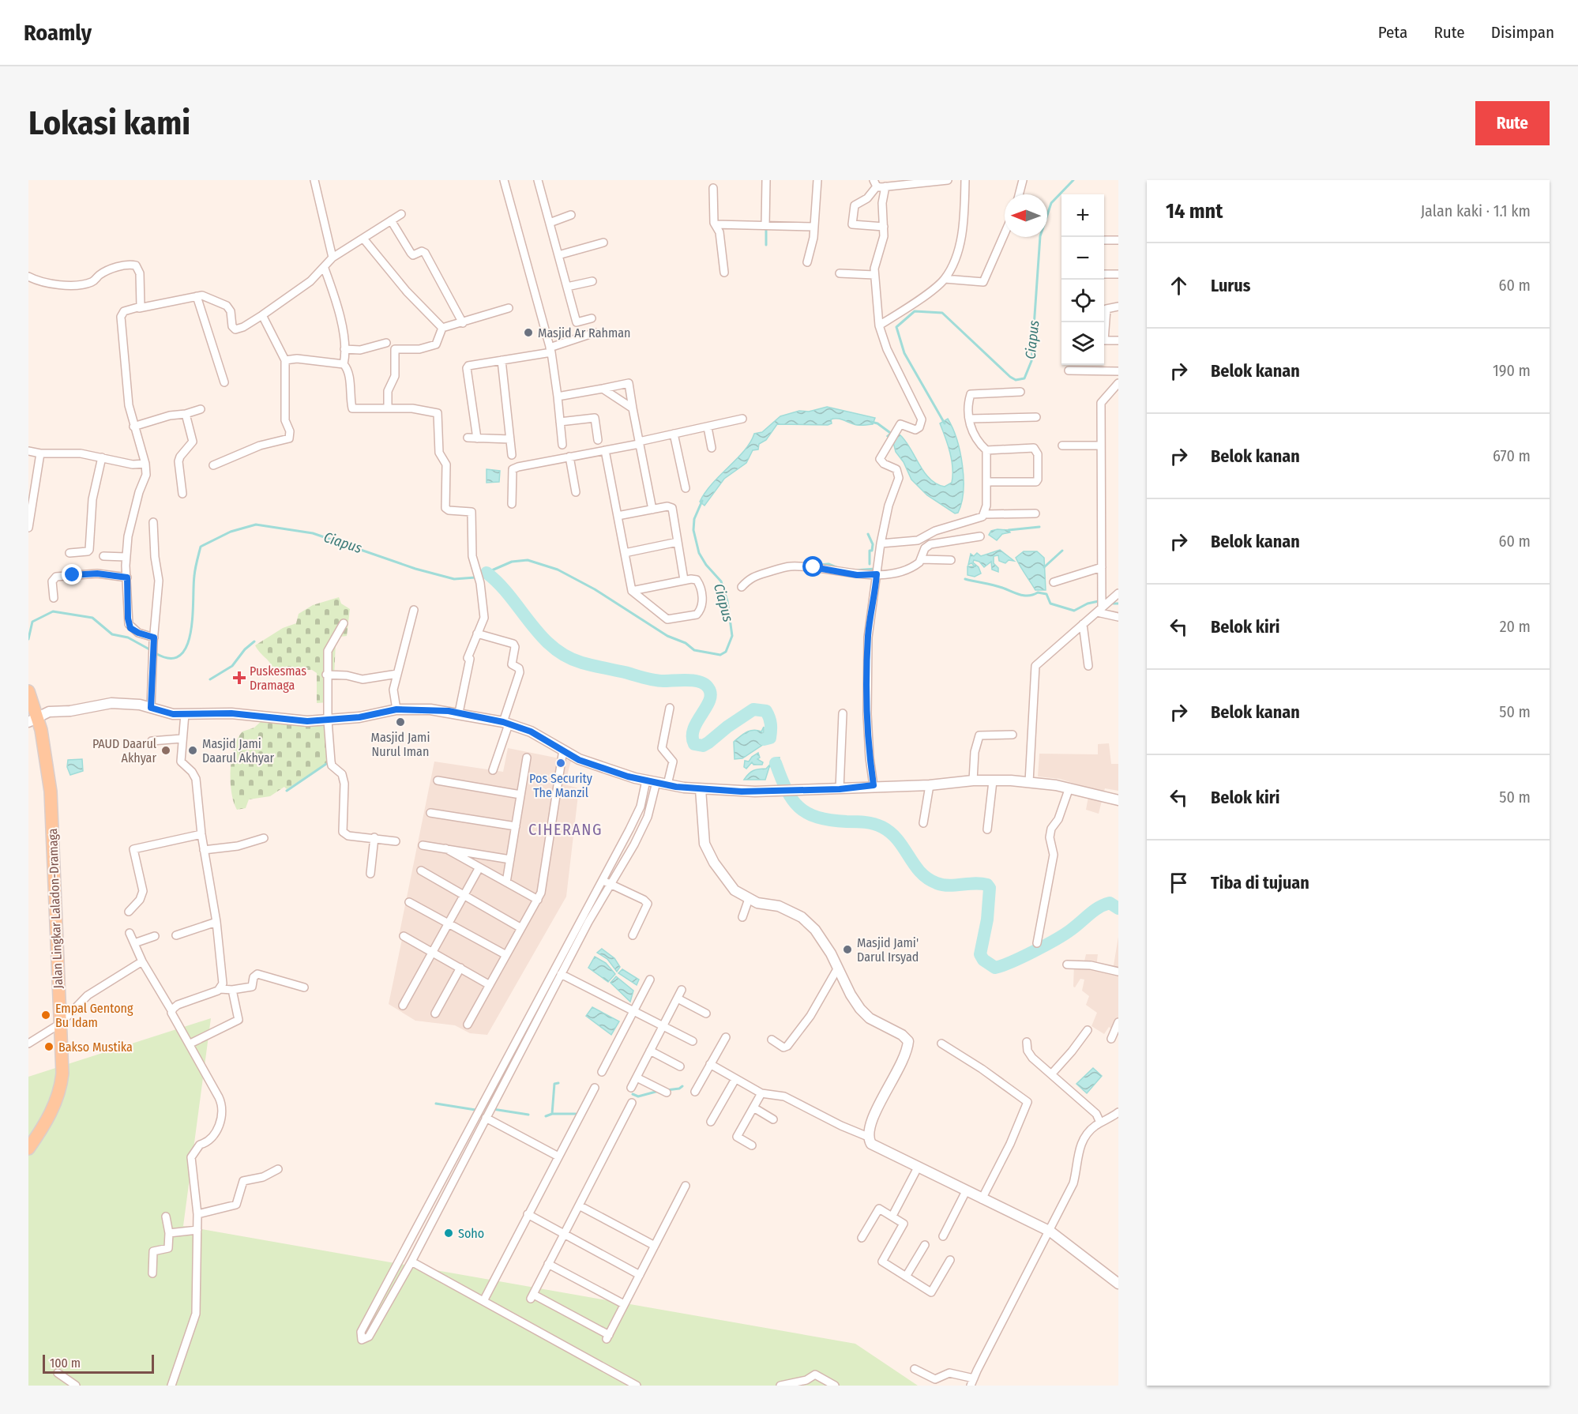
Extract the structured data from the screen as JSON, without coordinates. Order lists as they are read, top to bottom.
{
  "streets": {
    "main road": ["Jalan Lingkar Laladon-Dramaga"]
  },
  "districts": ["CIHERANG"],
  "water": ["Ciapus"],
  "places": {
    "other": [
      "Masjid Ar Rahman",
      "Masjid Jami Nurul Iman",
      "PAUD Daarul Akhyar",
      "Masjid Jami Daarul Akhyar",
      "Pos Security The Manzil",
      "Masjid Jami' Darul Irsyad",
      "Empal Gentong Bu Idam",
      "Bakso Mustika",
      "Soho"
    ],
    "health": ["Puskesmas Dramaga"]
  },
  "scale_bar": "100 m",
  "north": "left",
  "page": {
    "header": "Roamly",
    "nav": ["Peta", "Rute", "Disimpan"],
    "buttons": "Rute",
    "title": "Lokasi kami",
    "heading": ["14 mnt", "Jalan kaki · 1.1 km"],
    "map_buttons": ["+", "−"],
    "list": [
      ["Lurus", "60 m"],
      ["Belok kanan", "190 m"],
      ["Belok kanan", "670 m"],
      ["Belok kanan", "60 m"],
      ["Belok kiri", "20 m"],
      ["Belok kanan", "50 m"],
      ["Belok kiri", "50 m"],
      "Tiba di tujuan"
    ],
    "scale": "100 m"
  }
}
